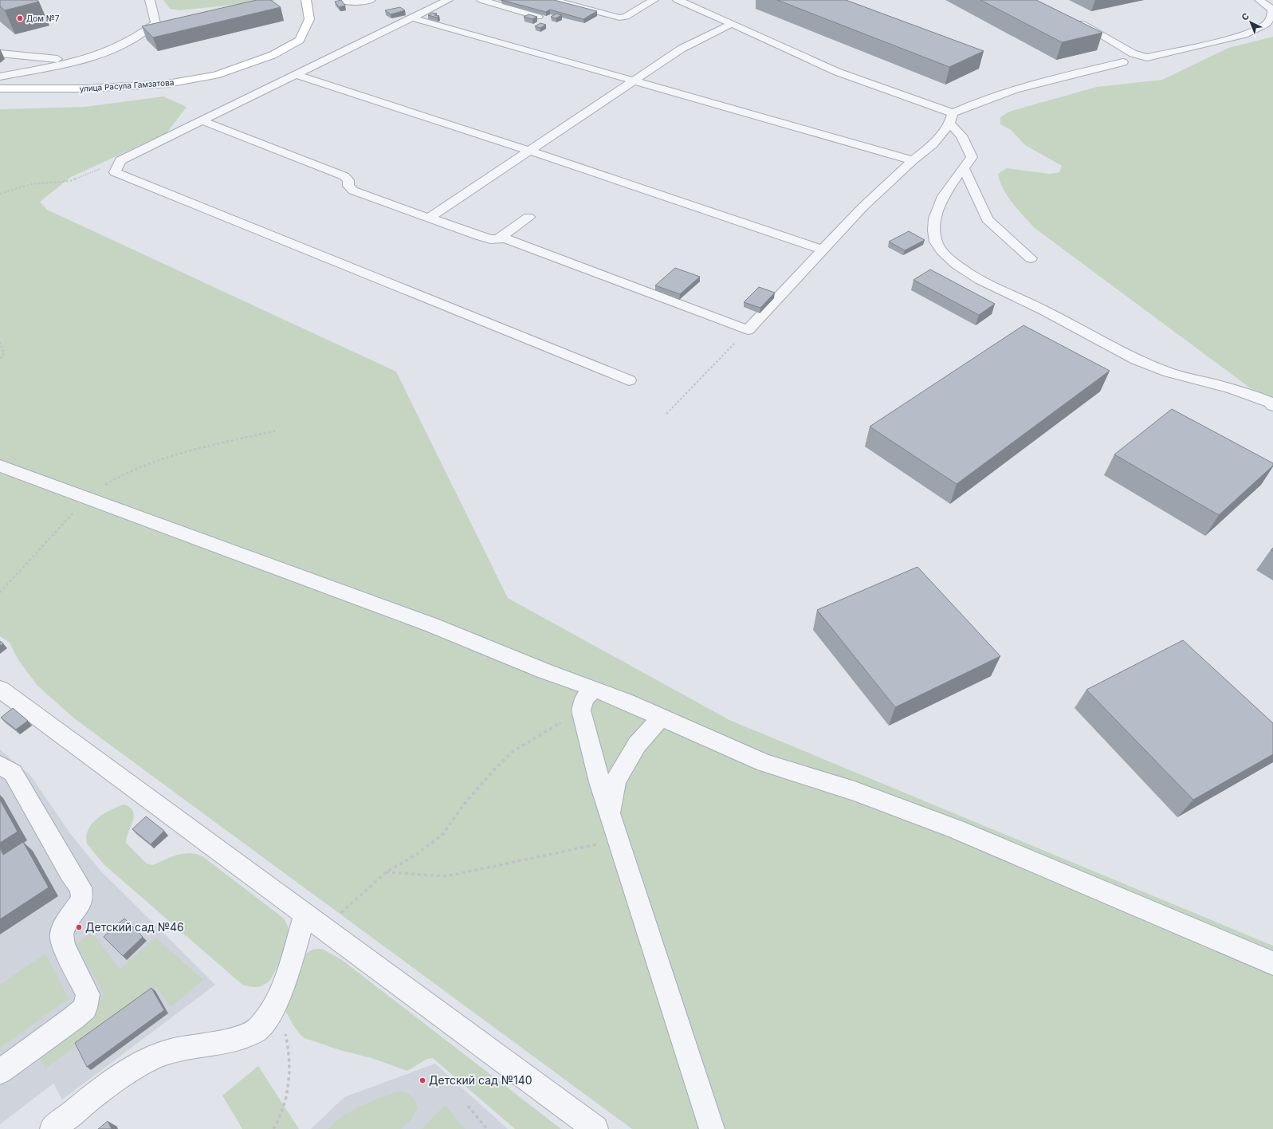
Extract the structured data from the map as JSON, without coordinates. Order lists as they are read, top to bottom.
{
  "streets": {
    "main road": ["улица Расула Гамзатова"]
  },
  "places": ["Дом №7", "Детский сад №46", "Детский сад №140"],
  "north": "top left"
}
